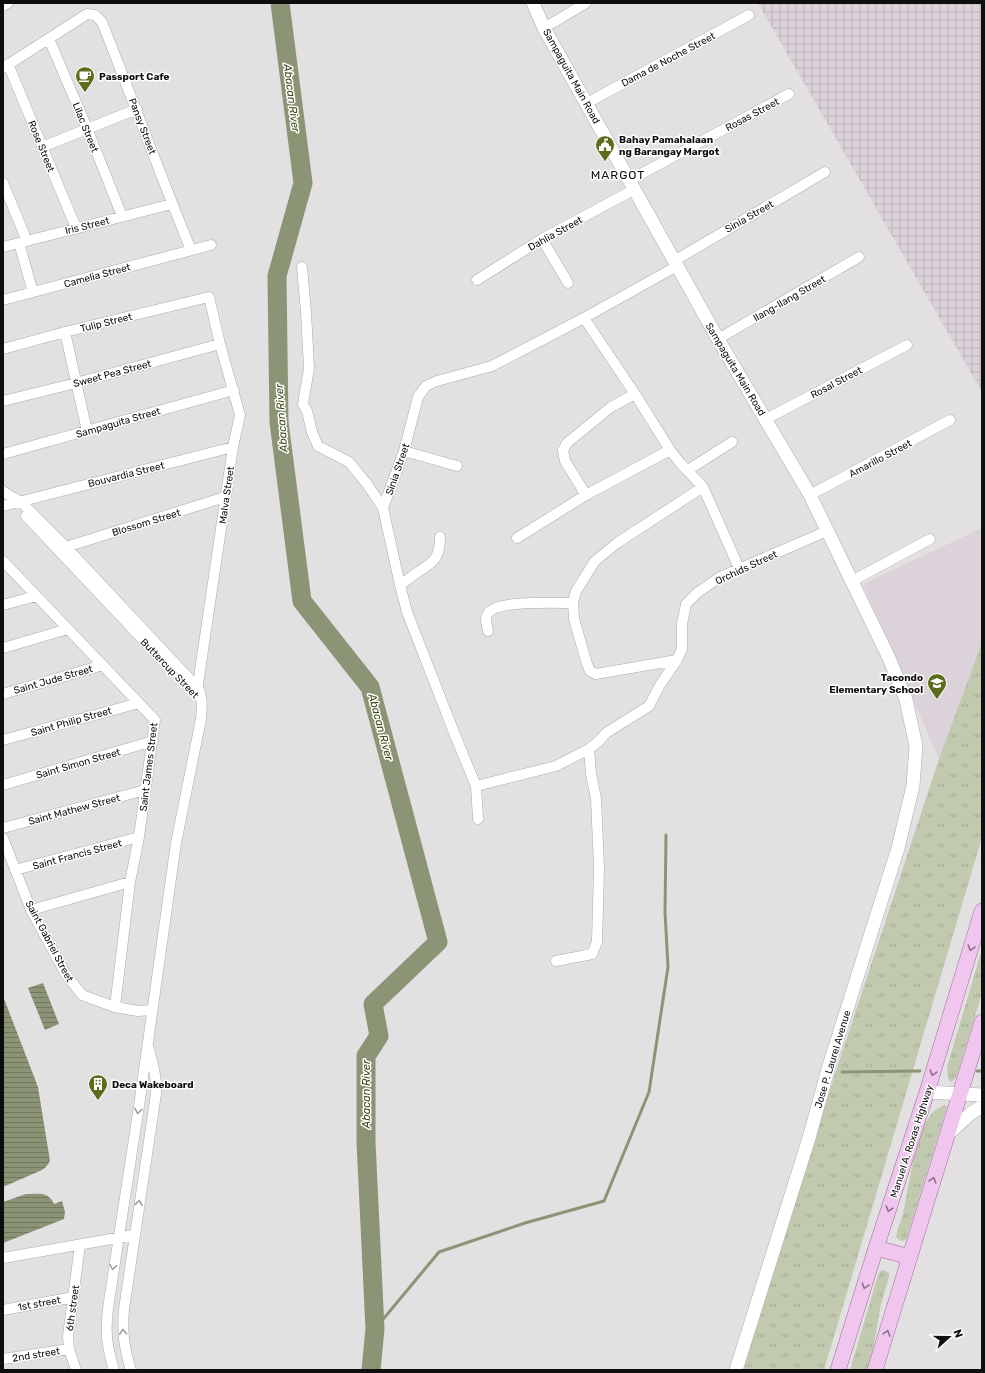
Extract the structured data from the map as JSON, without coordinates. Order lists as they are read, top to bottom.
{
  "streets": {
    "main road": ["Manuel A. Roxas Highway"],
    "street": [
      "Dama de Noche Street",
      "Sampaguita Main Road",
      "Rosas Street",
      "Pansy Street",
      "Lilac Street",
      "Rose Street",
      "Sinia Street",
      "Iris Street",
      "Dahlia Street",
      "Camelia Street",
      "Ilang-Ilang Street",
      "Tulip Street",
      "Sweet Pea Street",
      "Rosal Street",
      "Sampaguita Street",
      "Amarillo Street",
      "Bouvardia Street",
      "Malva Street",
      "Blossom Street",
      "Orchids Street",
      "Buttercup Street",
      "Saint Jude Street",
      "Saint Philip Street",
      "Saint Simon Street",
      "Saint James Street",
      "Saint Mathew Street",
      "Saint Francis Street",
      "Saint Gabriel Street",
      "Jose P. Laurel Avenue",
      "1st street",
      "6th street",
      "2nd street"
    ]
  },
  "crossings": [
    ["Dama de Noche Street", "Sampaguita Main Road"],
    ["Sampaguita Main Road", "Rosas Street"],
    ["Sampaguita Main Road", "Sinia Street"],
    ["Sampaguita Main Road", "Dahlia Street"],
    ["Sampaguita Main Road", "Ilang-Ilang Street"],
    ["Sampaguita Main Road", "Rosal Street"],
    ["Sampaguita Main Road", "Amarillo Street"],
    ["Sampaguita Main Road", "Orchids Street"],
    ["Sampaguita Main Road", "Jose P. Laurel Avenue"],
    ["Rosas Street", "Dahlia Street"],
    ["Pansy Street", "Lilac Street"],
    ["Pansy Street", "Rose Street"],
    ["Pansy Street", "Iris Street"],
    ["Pansy Street", "Camelia Street"],
    ["Lilac Street", "Iris Street"],
    ["Rose Street", "Iris Street"],
    ["Sinia Street", "Orchids Street"],
    ["Tulip Street", "Malva Street"],
    ["Sweet Pea Street", "Malva Street"],
    ["Sampaguita Street", "Malva Street"],
    ["Bouvardia Street", "Malva Street"],
    ["Bouvardia Street", "Buttercup Street"],
    ["Malva Street", "Blossom Street"],
    ["Malva Street", "Buttercup Street"],
    ["Malva Street", "Saint Gabriel Street"],
    ["Blossom Street", "Buttercup Street"],
    ["Saint Jude Street", "Saint James Street"],
    ["Saint Philip Street", "Saint James Street"],
    ["Saint Simon Street", "Saint James Street"],
    ["Saint James Street", "Saint Mathew Street"],
    ["Saint James Street", "Saint Francis Street"],
    ["Saint James Street", "Saint Gabriel Street"],
    ["Saint Francis Street", "Saint Gabriel Street"],
    ["1st street", "6th street"],
    ["6th street", "2nd street"]
  ],
  "districts": ["MARGOT"],
  "water": ["Abacan River"],
  "places": {
    "cafe": ["Passport Cafe"],
    "public building": ["Bahay Pamahalaan ng Barangay Margot"],
    "school or university": ["Tacondo Elementary School"],
    "building": ["Deca Wakeboard"]
  },
  "north": "right"
}
